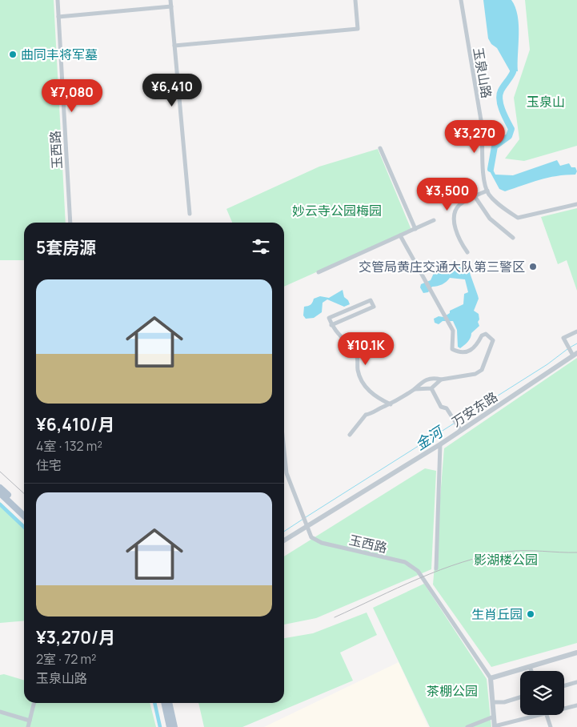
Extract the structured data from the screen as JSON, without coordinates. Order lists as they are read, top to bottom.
{
  "streets": {
    "street": ["玉泉山路", "玉西路", "万安东路"]
  },
  "crossings": [
    ["玉西路", "万安东路"]
  ],
  "water": ["金河"],
  "parks": [
    "玉泉山",
    "妙云寺公园梅园",
    "影湖楼公园",
    "茶棚公园"
  ],
  "places": ["曲同丰将军墓", "交管局黄庄交通大队第三警区", "生肖丘园"],
  "page": {
    "price": [
      "¥6,410",
      "¥7,080",
      "¥3,270",
      "¥3,500",
      "¥10.1K"
    ],
    "heading": "5套房源",
    "list": [
      {
        "name": "¥6,410/月",
        "note": "4室 · 132 m² · 住宅"
      },
      {
        "name": "¥3,270/月",
        "note": "2室 · 72 m² · 玉泉山路"
      }
    ]
  }
}
